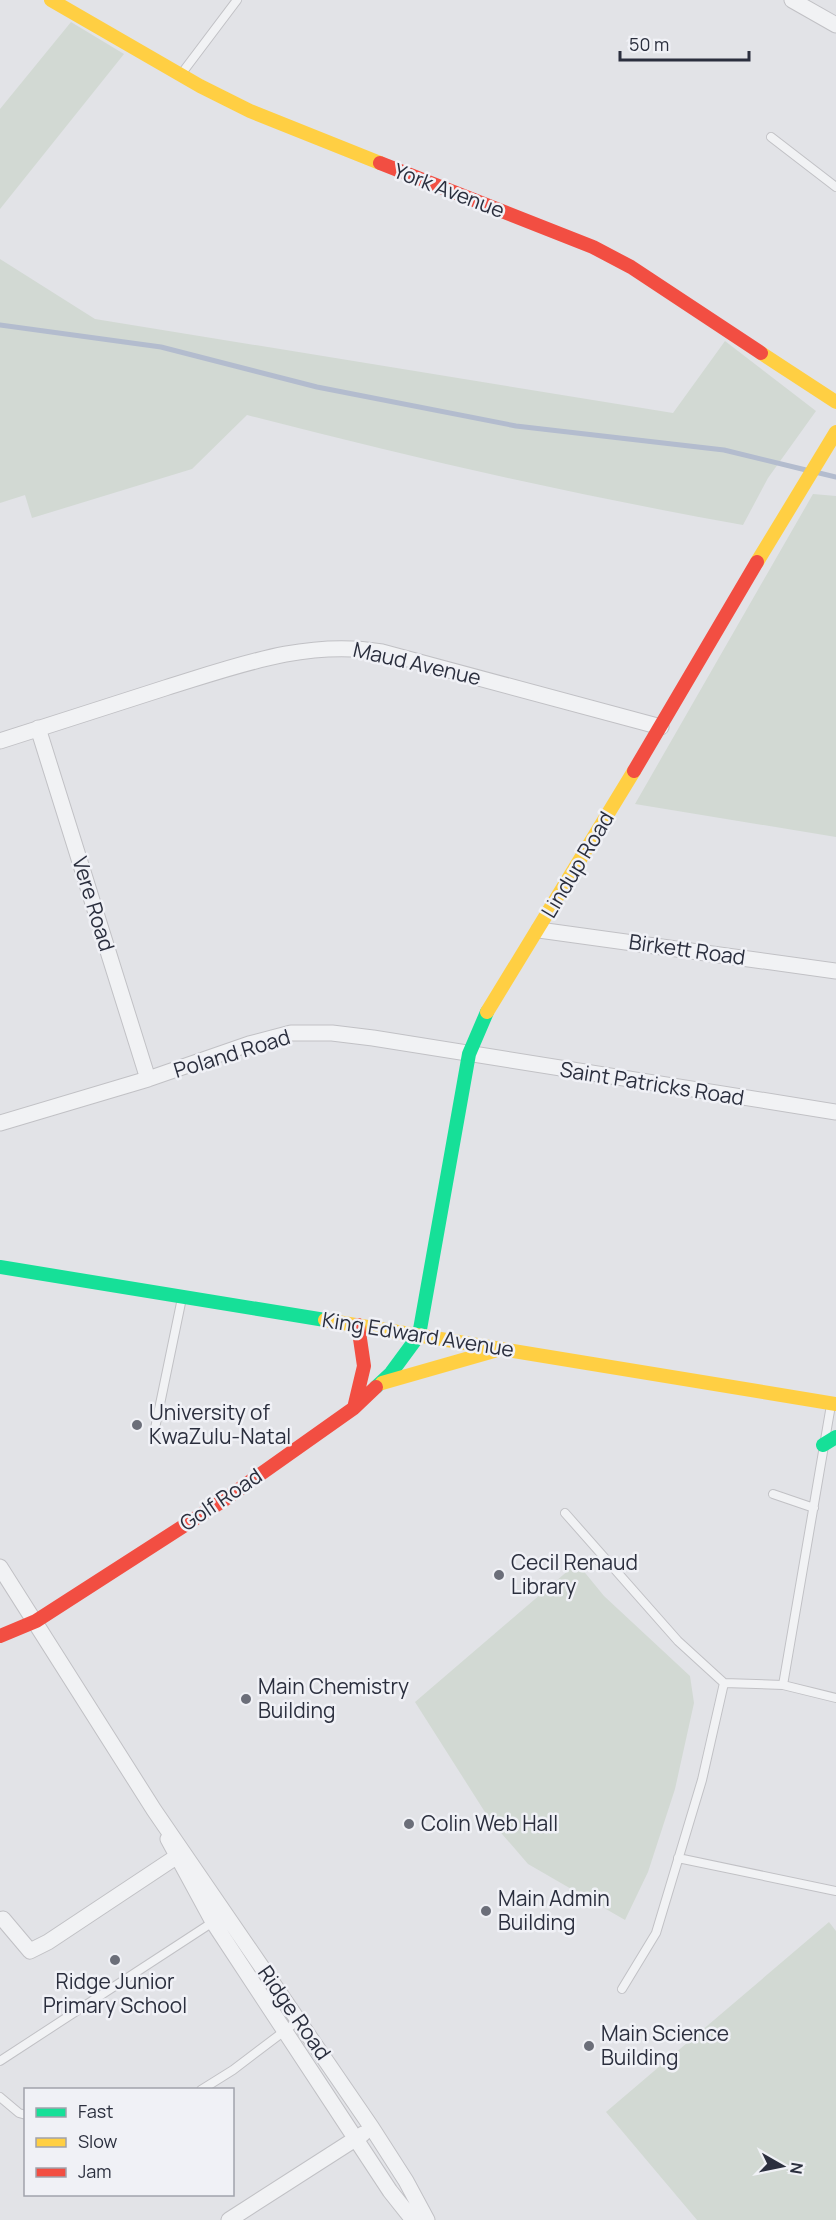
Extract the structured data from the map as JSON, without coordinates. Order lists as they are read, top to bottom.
{
  "streets": {
    "street": [
      "York Avenue",
      "Maud Avenue",
      "Lindup Road",
      "Vere Road",
      "Birkett Road",
      "Poland Road",
      "Saint Patricks Road",
      "King Edward Avenue",
      "Golf Road",
      "Ridge Road"
    ]
  },
  "crossings": [
    ["Maud Avenue", "Lindup Road"],
    ["Maud Avenue", "Vere Road"],
    ["Lindup Road", "Birkett Road"],
    ["Lindup Road", "Poland Road"],
    ["Lindup Road", "Saint Patricks Road"],
    ["Lindup Road", "King Edward Avenue"],
    ["Lindup Road", "Golf Road"],
    ["Vere Road", "Poland Road"],
    ["Poland Road", "Saint Patricks Road"],
    ["King Edward Avenue", "Golf Road"],
    ["Golf Road", "Ridge Road"]
  ],
  "places": [
    "University of KwaZulu-Natal",
    "Cecil Renaud Library",
    "Main Chemistry Building",
    "Colin Web Hall",
    "Main Admin Building",
    "Ridge Junior Primary School",
    "Main Science Building"
  ],
  "legend": ["Fast", "Slow", "Jam"],
  "scale_bar": "50 m",
  "north": "right"
}
